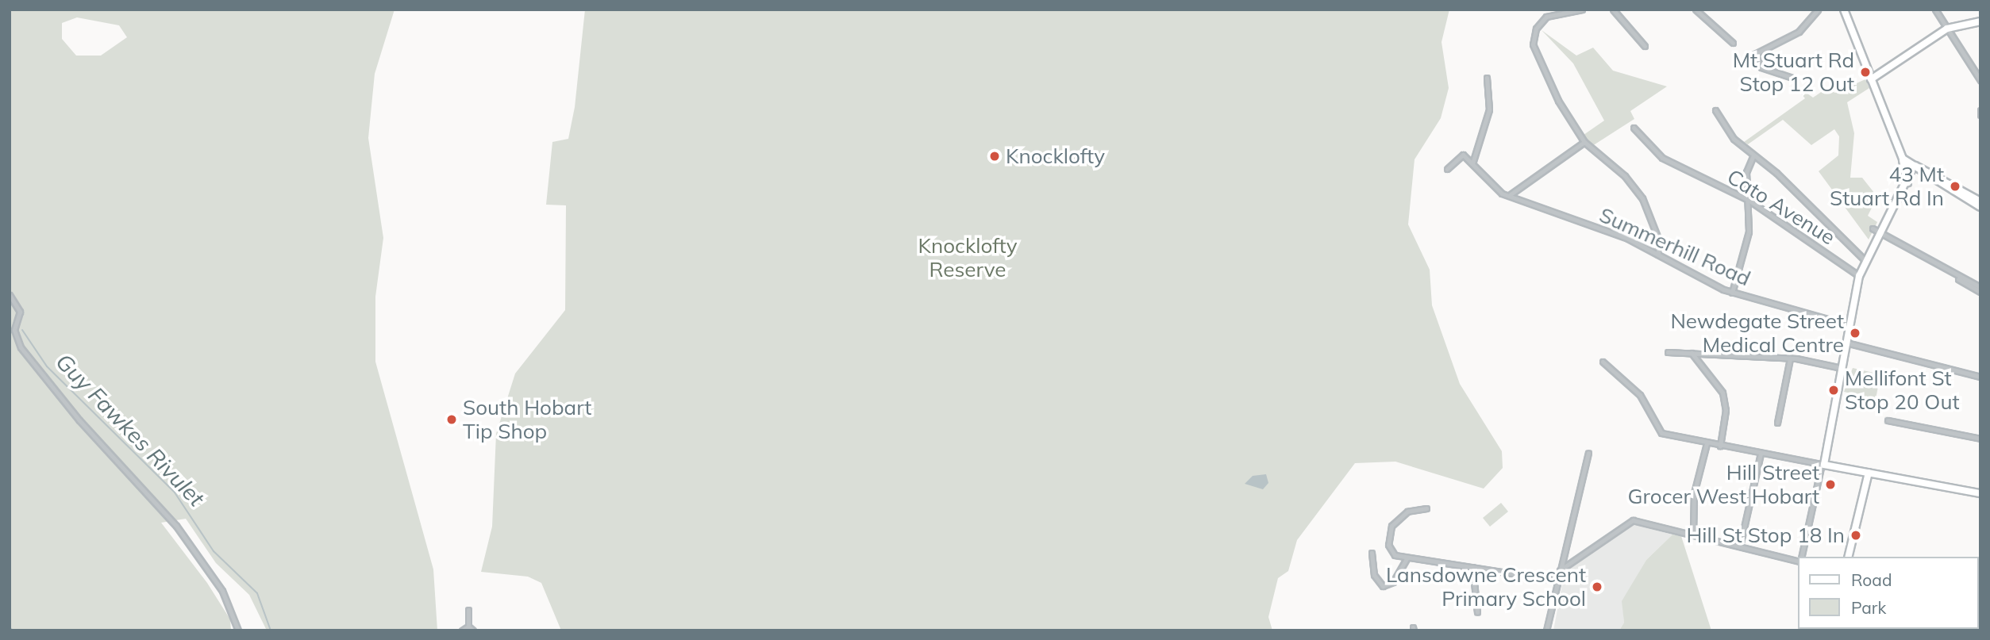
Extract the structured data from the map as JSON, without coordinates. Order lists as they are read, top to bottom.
{
  "streets": {
    "street": ["Cato Avenue", "Summerhill Road"]
  },
  "water": ["Guy Fawkes Rivulet"],
  "parks": ["Knocklofty Reserve"],
  "places": [
    "Mt Stuart Rd Stop 12 Out",
    "Knocklofty",
    "43 Mt Stuart Rd In",
    "Newdegate Street Medical Centre",
    "Mellifont St Stop 20 Out",
    "South Hobart Tip Shop",
    "Hill Street Grocer West Hobart",
    "Hill St Stop 18 In",
    "Lansdowne Crescent Primary School"
  ],
  "legend": ["Road", "Park"]
}
